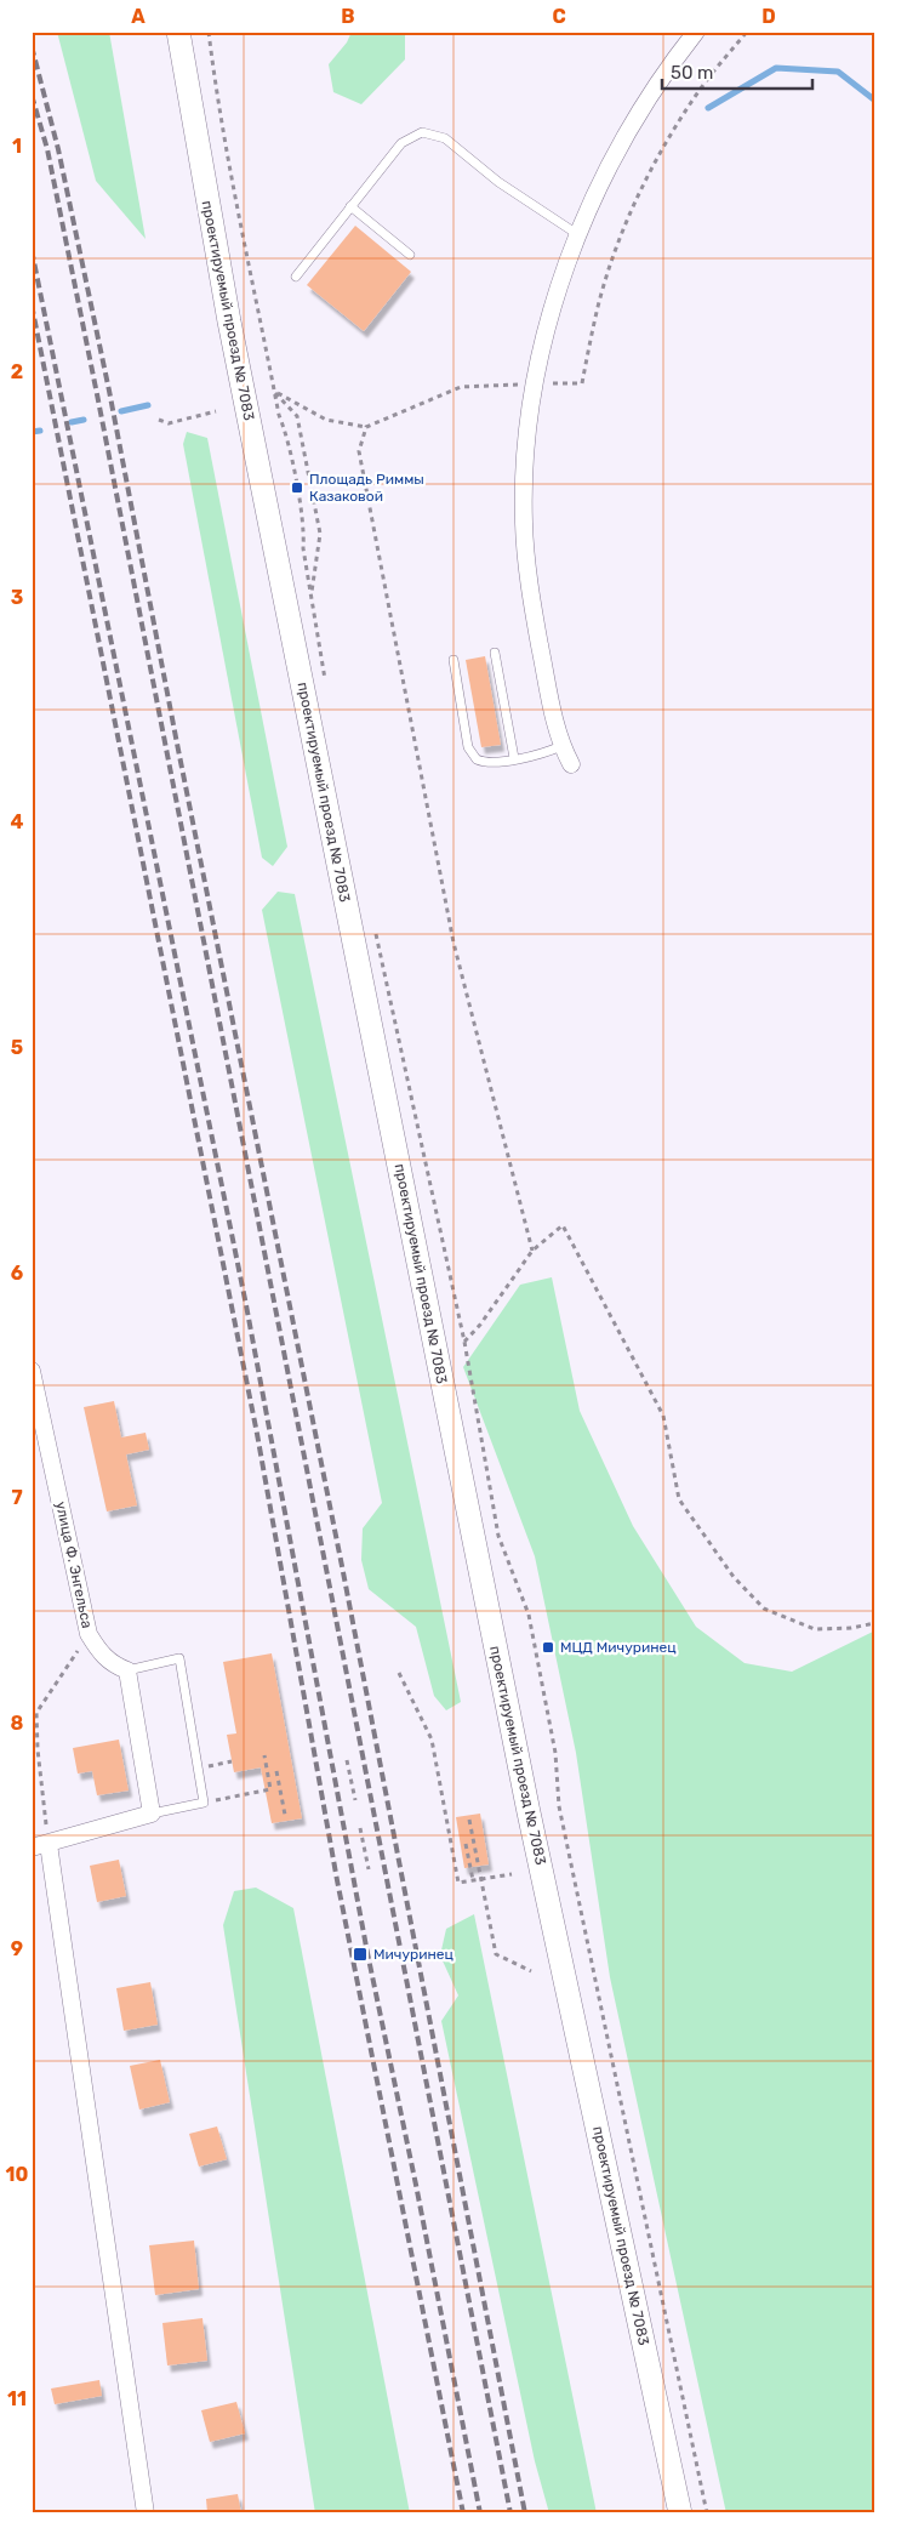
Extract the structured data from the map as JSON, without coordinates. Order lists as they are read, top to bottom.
{
  "streets": {
    "main road": ["проектируемый проезд № 7083"],
    "street": ["улица Ф. Энгельса"]
  },
  "places": {
    "transit": ["Площадь Риммы Казаковой", "МЦД Мичуринец", "Мичуринец"]
  },
  "scale_bar": "50 m",
  "grid": {
    "columns": [
      "A",
      "B",
      "C",
      "D"
    ],
    "rows": [
      "1",
      "2",
      "3",
      "4",
      "5",
      "6",
      "7",
      "8",
      "9",
      "10",
      "11"
    ]
  }
}
